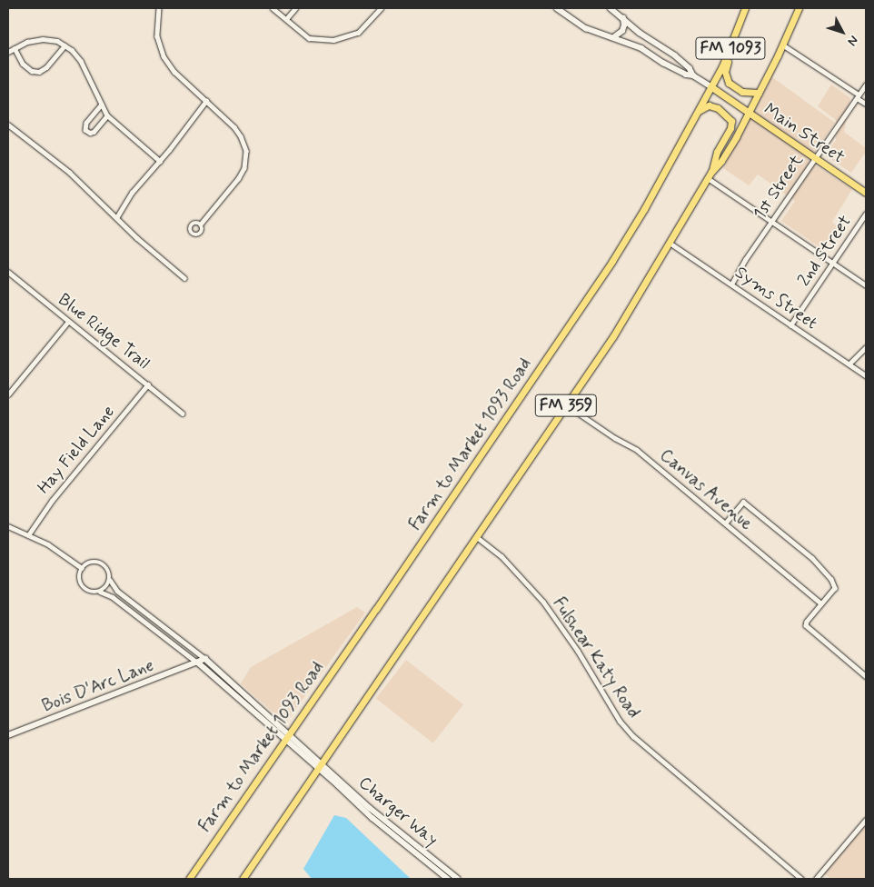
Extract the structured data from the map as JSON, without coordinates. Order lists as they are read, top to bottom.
{
  "streets": {
    "main road": [
      "FM 1093",
      "Main Street",
      "FM 359",
      "Farm to Market 1093 Road"
    ],
    "street": [
      "1st Street",
      "2nd Street",
      "Syms Street",
      "Blue Ridge Trail",
      "Hay Field Lane",
      "Canvas Avenue",
      "Fulshear Katy Road",
      "Bois D'Arc Lane",
      "Charger Way"
    ]
  },
  "crossings": [
    ["Main Street", "1st Street"],
    ["Main Street", "FM 359"],
    ["Main Street", "Farm to Market 1093 Road"],
    ["1st Street", "Syms Street"],
    ["2nd Street", "Syms Street"],
    ["Syms Street", "FM 359"],
    ["Blue Ridge Trail", "Hay Field Lane"],
    ["FM 359", "Canvas Avenue"],
    ["FM 359", "Fulshear Katy Road"],
    ["FM 359", "Charger Way"]
  ],
  "north": "bottom right"
}
